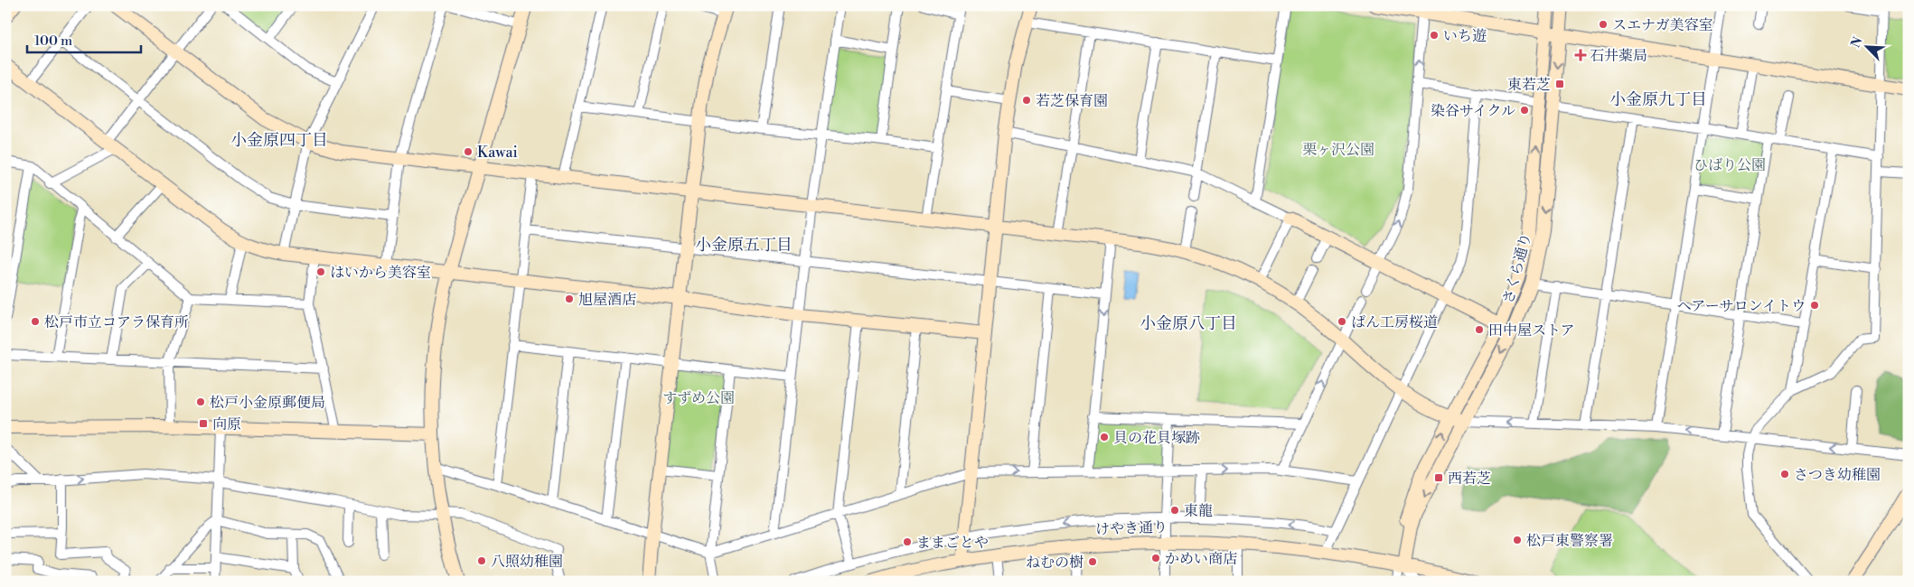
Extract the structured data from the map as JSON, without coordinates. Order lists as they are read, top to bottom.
{
  "streets": {
    "street": ["さくら通り", "けやき通り"]
  },
  "crossings": [
    ["さくら通り", "けやき通り"]
  ],
  "districts": [
    "小金原九丁目",
    "小金原四丁目",
    "小金原五丁目",
    "小金原八丁目"
  ],
  "parks": ["栗ヶ沢公園", "ひばり公園", "すずめ公園"],
  "places": {
    "other": [
      "スエナガ美容室",
      "いち遊",
      "若芝保育園",
      "染谷サイクル",
      "Kawai",
      "はいから美容室",
      "旭屋酒店",
      "ヘアーサロンイトウ",
      "松戸市立コアラ保育所",
      "ぱん工房桜道",
      "田中屋ストア",
      "松戸小金原郵便局",
      "貝の花貝塚跡",
      "さつき幼稚園",
      "東龍",
      "松戸東警察署",
      "ままごとや",
      "かめい商店",
      "八照幼稚園",
      "ねむの樹"
    ],
    "health": ["石井薬局"],
    "transit": ["東若芝", "向原", "西若芝"]
  },
  "scale_bar": "100 m",
  "north": "top left"
}
